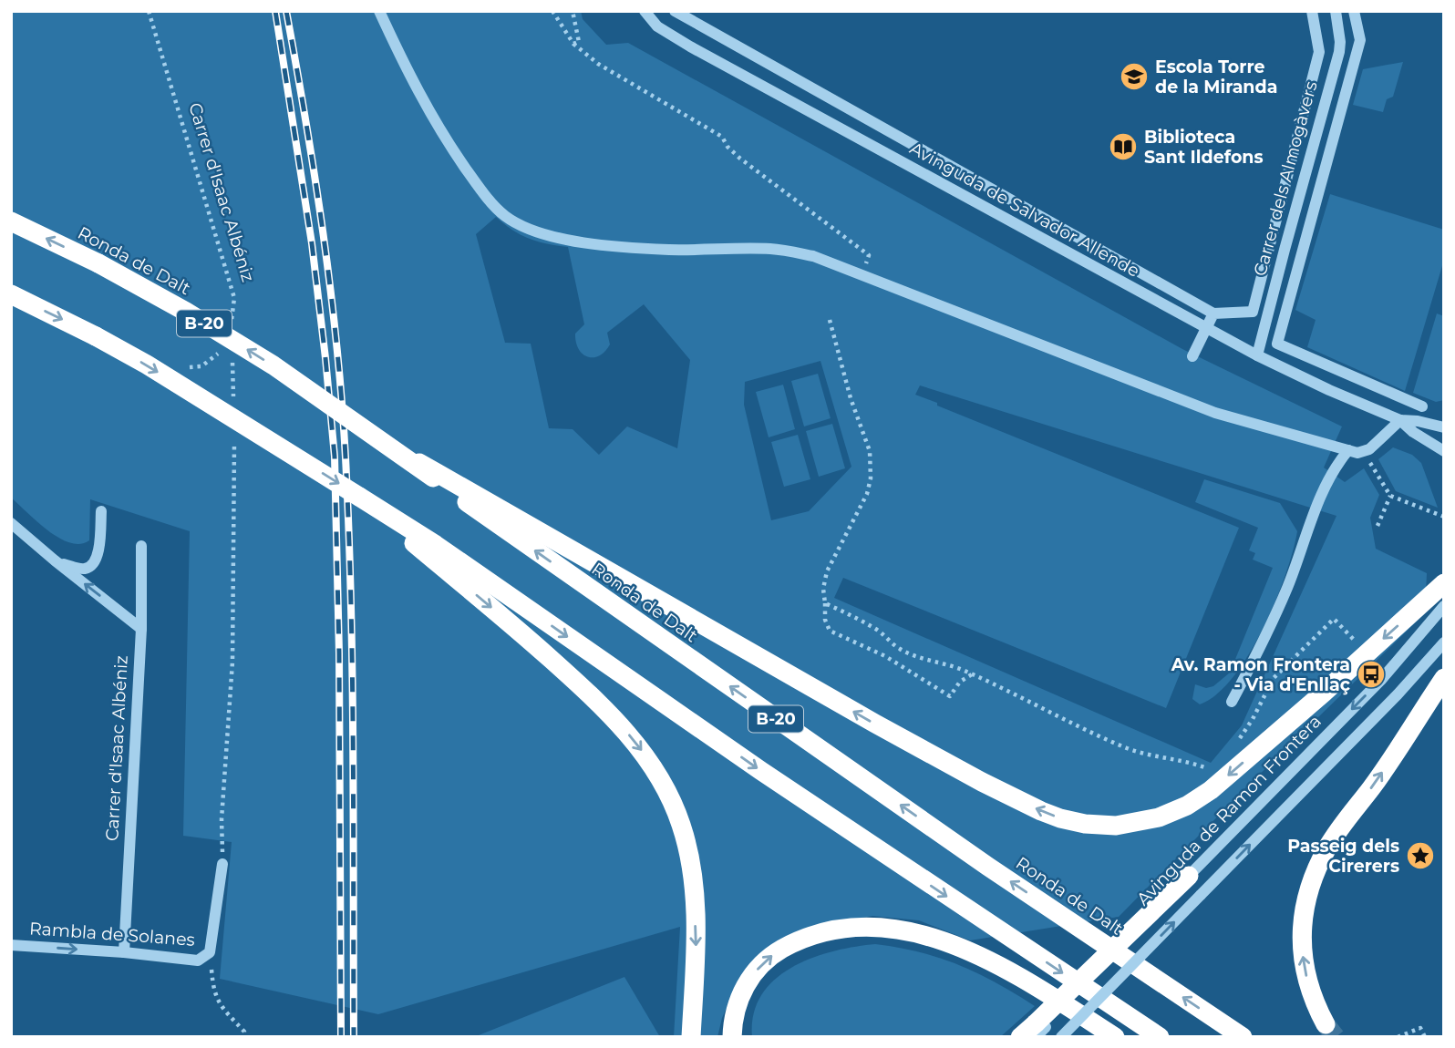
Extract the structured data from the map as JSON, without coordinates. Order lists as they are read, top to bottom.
{
  "streets": {
    "highway": ["Ronda de Dalt", "B-20"],
    "street": [
      "Carrer dels Almogàvers",
      "Carrer d'Isaac Albéniz",
      "Avinguda de Salvador Allende",
      "Avinguda de Ramon Frontera",
      "Rambla de Solanes"
    ]
  },
  "crossings": [
    ["Carrer dels Almogàvers", "Avinguda de Salvador Allende"],
    ["Carrer d'Isaac Albéniz", "Rambla de Solanes"]
  ],
  "one_way": ["Rambla de Solanes"],
  "places": {
    "school or university": ["Escola Torre de la Miranda"],
    "library": ["Biblioteca Sant Ildefons"],
    "bus stop": ["Av. Ramon Frontera - Via d'Enllaç"],
    "place": ["Passeig dels Cirerers"]
  }
}
